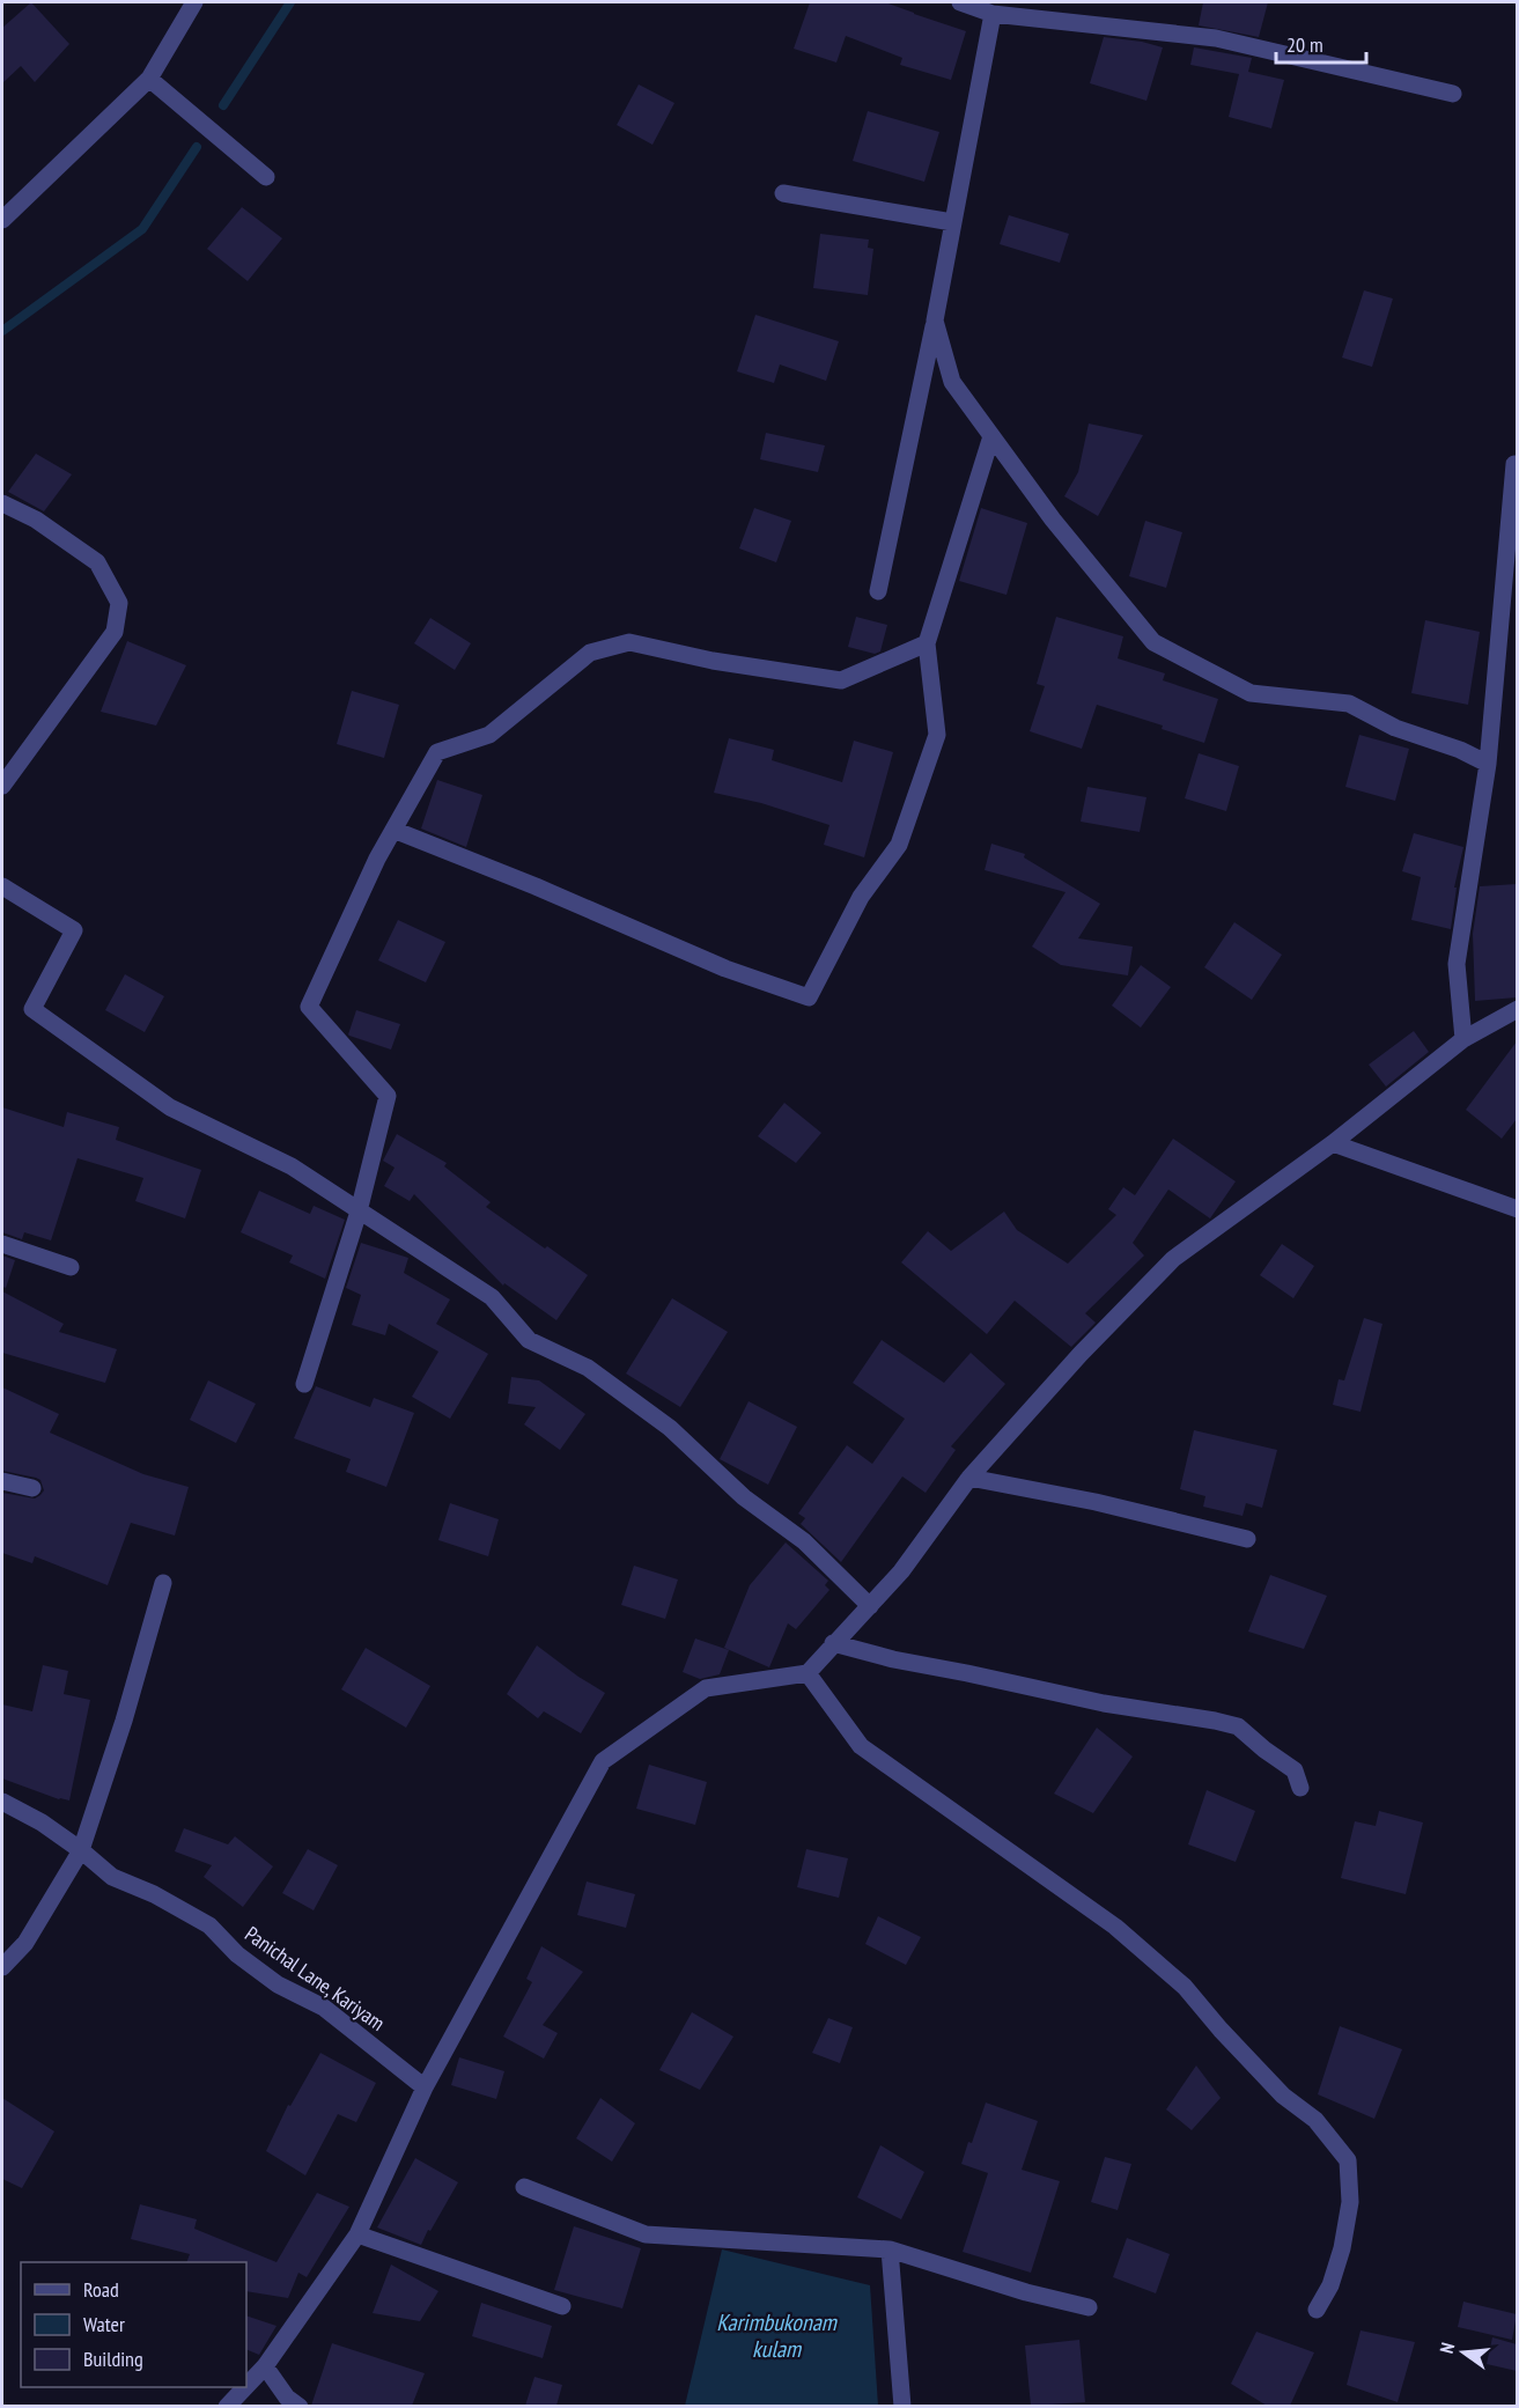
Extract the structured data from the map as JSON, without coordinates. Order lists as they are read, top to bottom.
{
  "streets": {
    "street": ["Panichal Lane, Kariyam"]
  },
  "water": ["Karimbukonam kulam"],
  "legend": ["Road", "Water", "Building"],
  "scale_bar": "20 m",
  "north": "left"
}
